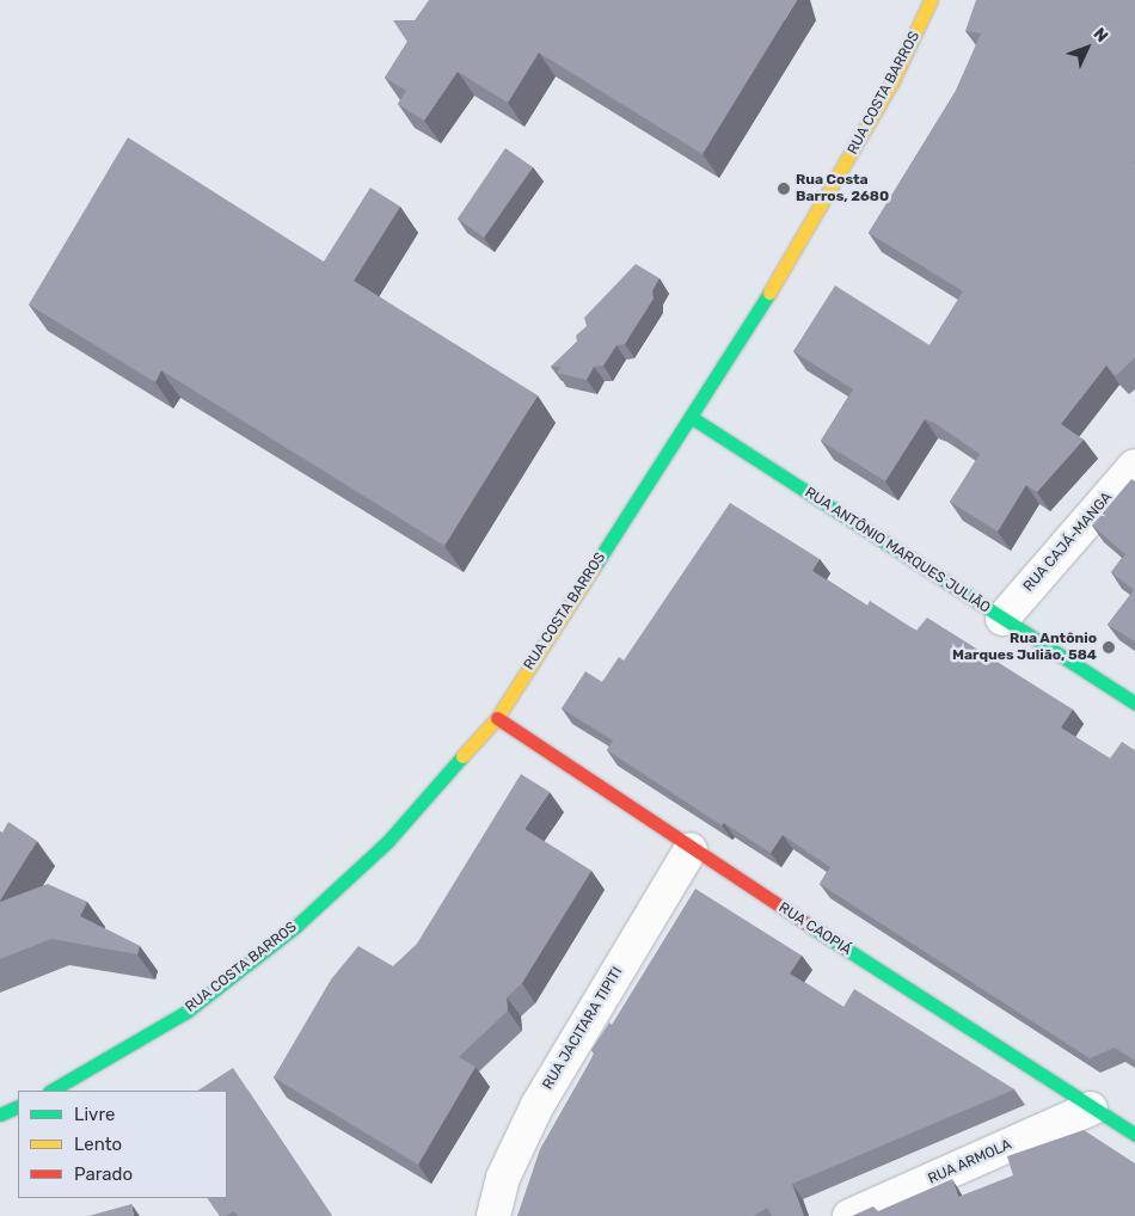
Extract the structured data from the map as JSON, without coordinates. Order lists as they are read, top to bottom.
{
  "streets": {
    "main road": ["RUA COSTA BARROS", "RUA ANTÔNIO MARQUES JULIÃO", "RUA CAOPIÁ"],
    "street": ["RUA CAJÁ-MANGA", "RUA JACITARA TIPITI", "RUA ARMOLA"]
  },
  "crossings": [
    ["RUA COSTA BARROS", "RUA ANTÔNIO MARQUES JULIÃO"],
    ["RUA COSTA BARROS", "RUA CAOPIÁ"],
    ["RUA CAJÁ-MANGA", "RUA ANTÔNIO MARQUES JULIÃO"],
    ["RUA CAOPIÁ", "RUA JACITARA TIPITI"],
    ["RUA CAOPIÁ", "RUA ARMOLA"]
  ],
  "places": ["Rua Costa Barros, 2680", "Rua Antônio Marques Julião, 584"],
  "legend": ["Livre", "Lento", "Parado"],
  "north": "top right"
}
